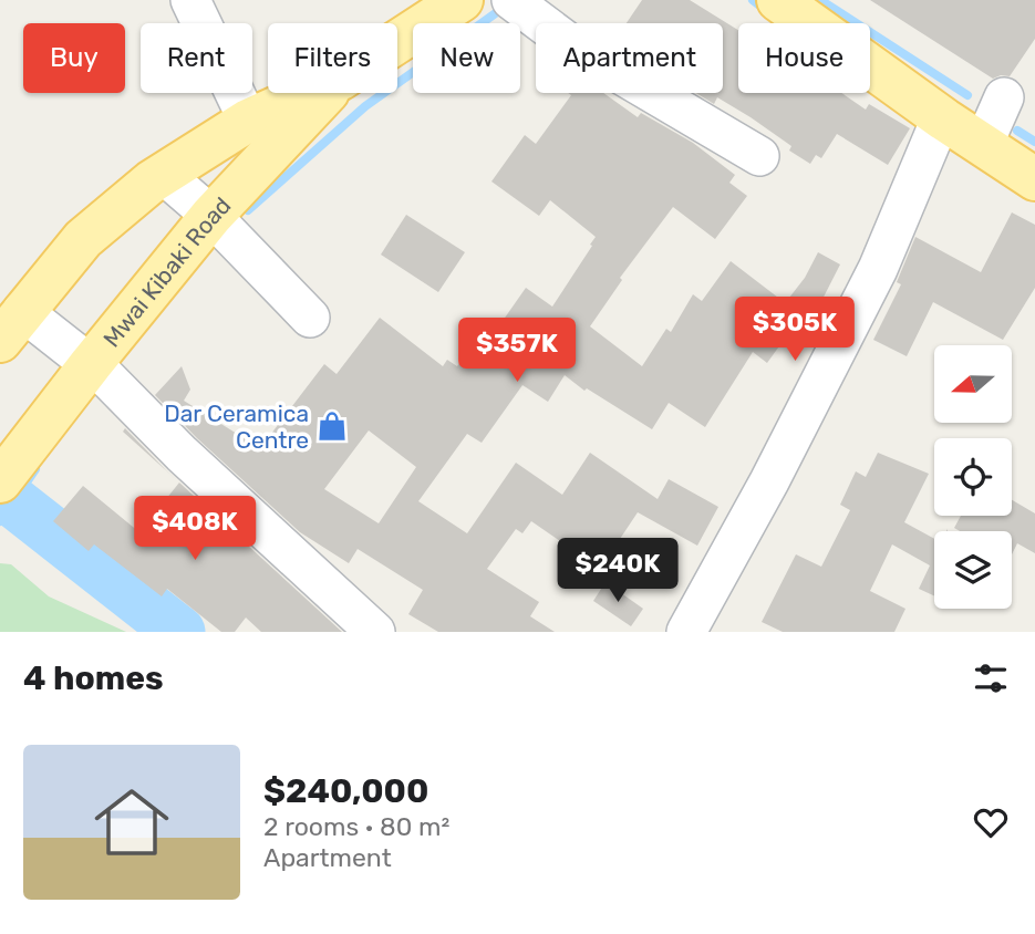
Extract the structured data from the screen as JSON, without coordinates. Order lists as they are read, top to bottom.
{
  "streets": {
    "main road": ["Mwai Kibaki Road"]
  },
  "places": {
    "shop": ["Dar Ceramica Centre"]
  },
  "north": "left",
  "page": {
    "chip": [
      "Buy",
      "Rent",
      "Filters",
      "New",
      "Apartment",
      "House"
    ],
    "price": [
      "$305K",
      "$357K",
      "$408K",
      "$240K"
    ],
    "heading": "4 homes",
    "list": [
      {
        "name": "$240,000",
        "note": "2 rooms · 80 m² · Apartment"
      }
    ]
  }
}
